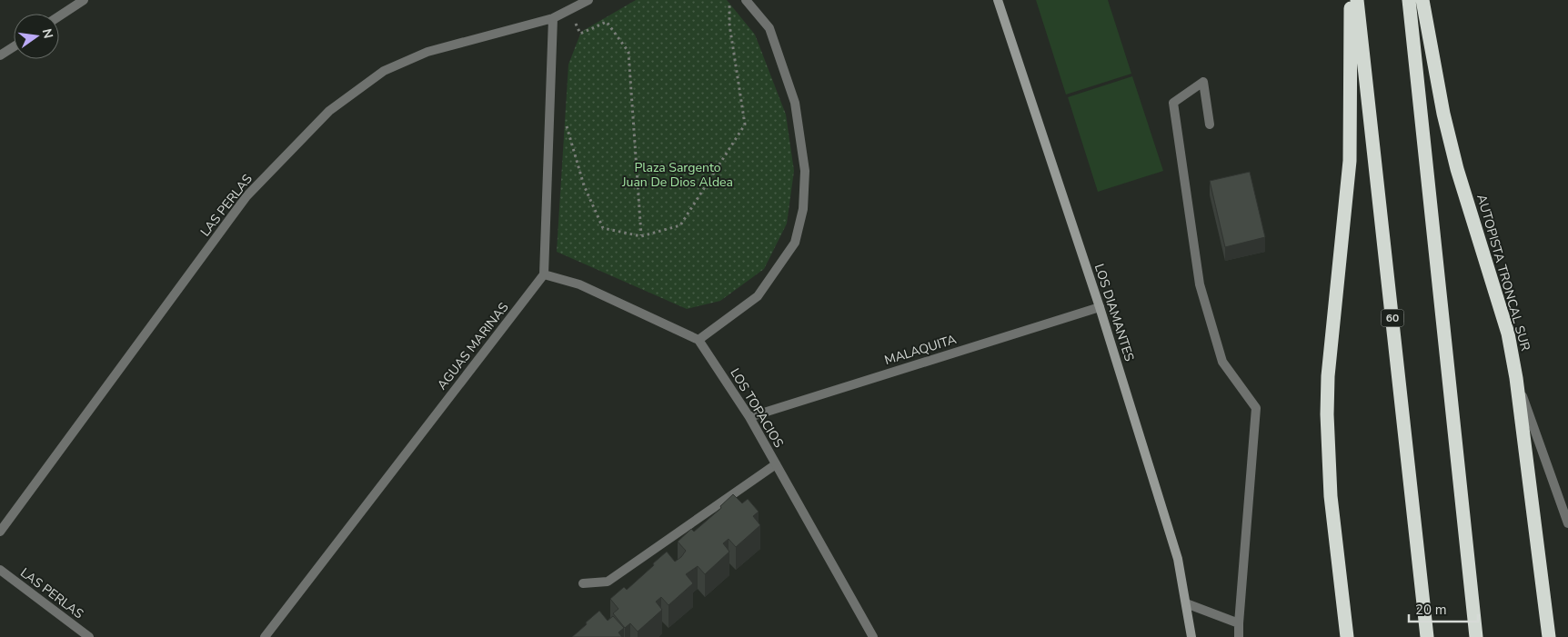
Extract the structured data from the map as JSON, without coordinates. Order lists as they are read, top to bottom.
{
  "streets": {
    "highway": ["AUTOPISTA TRONCAL SUR", "60"],
    "street": [
      "LAS PERLAS",
      "LOS DIAMANTES",
      "AGUAS MARINAS",
      "MALAQUITA",
      "LOS TOPACIOS"
    ]
  },
  "crossings": [
    ["LOS DIAMANTES", "MALAQUITA"],
    ["MALAQUITA", "LOS TOPACIOS"]
  ],
  "parks": ["Plaza Sargento Juan De Dios Aldea"],
  "scale_bar": "20 m",
  "north": "right"
}
